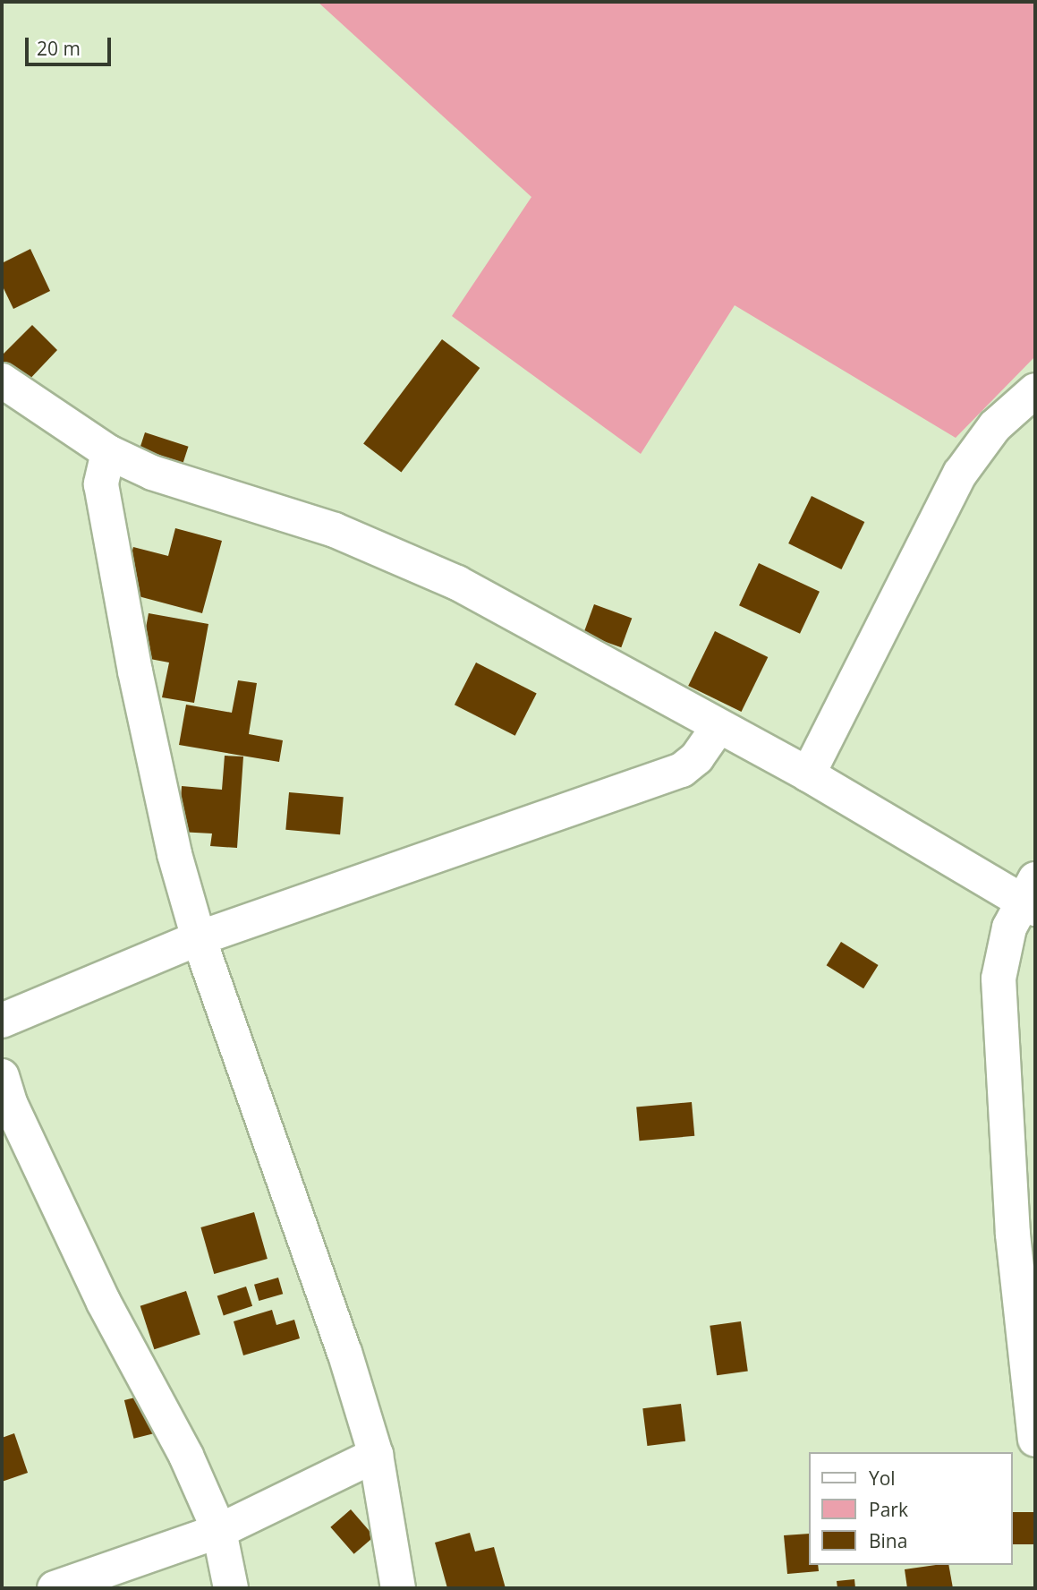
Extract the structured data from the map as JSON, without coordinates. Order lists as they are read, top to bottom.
{
  "legend": ["Yol", "Park", "Bina"],
  "scale_bar": "20 m"
}
